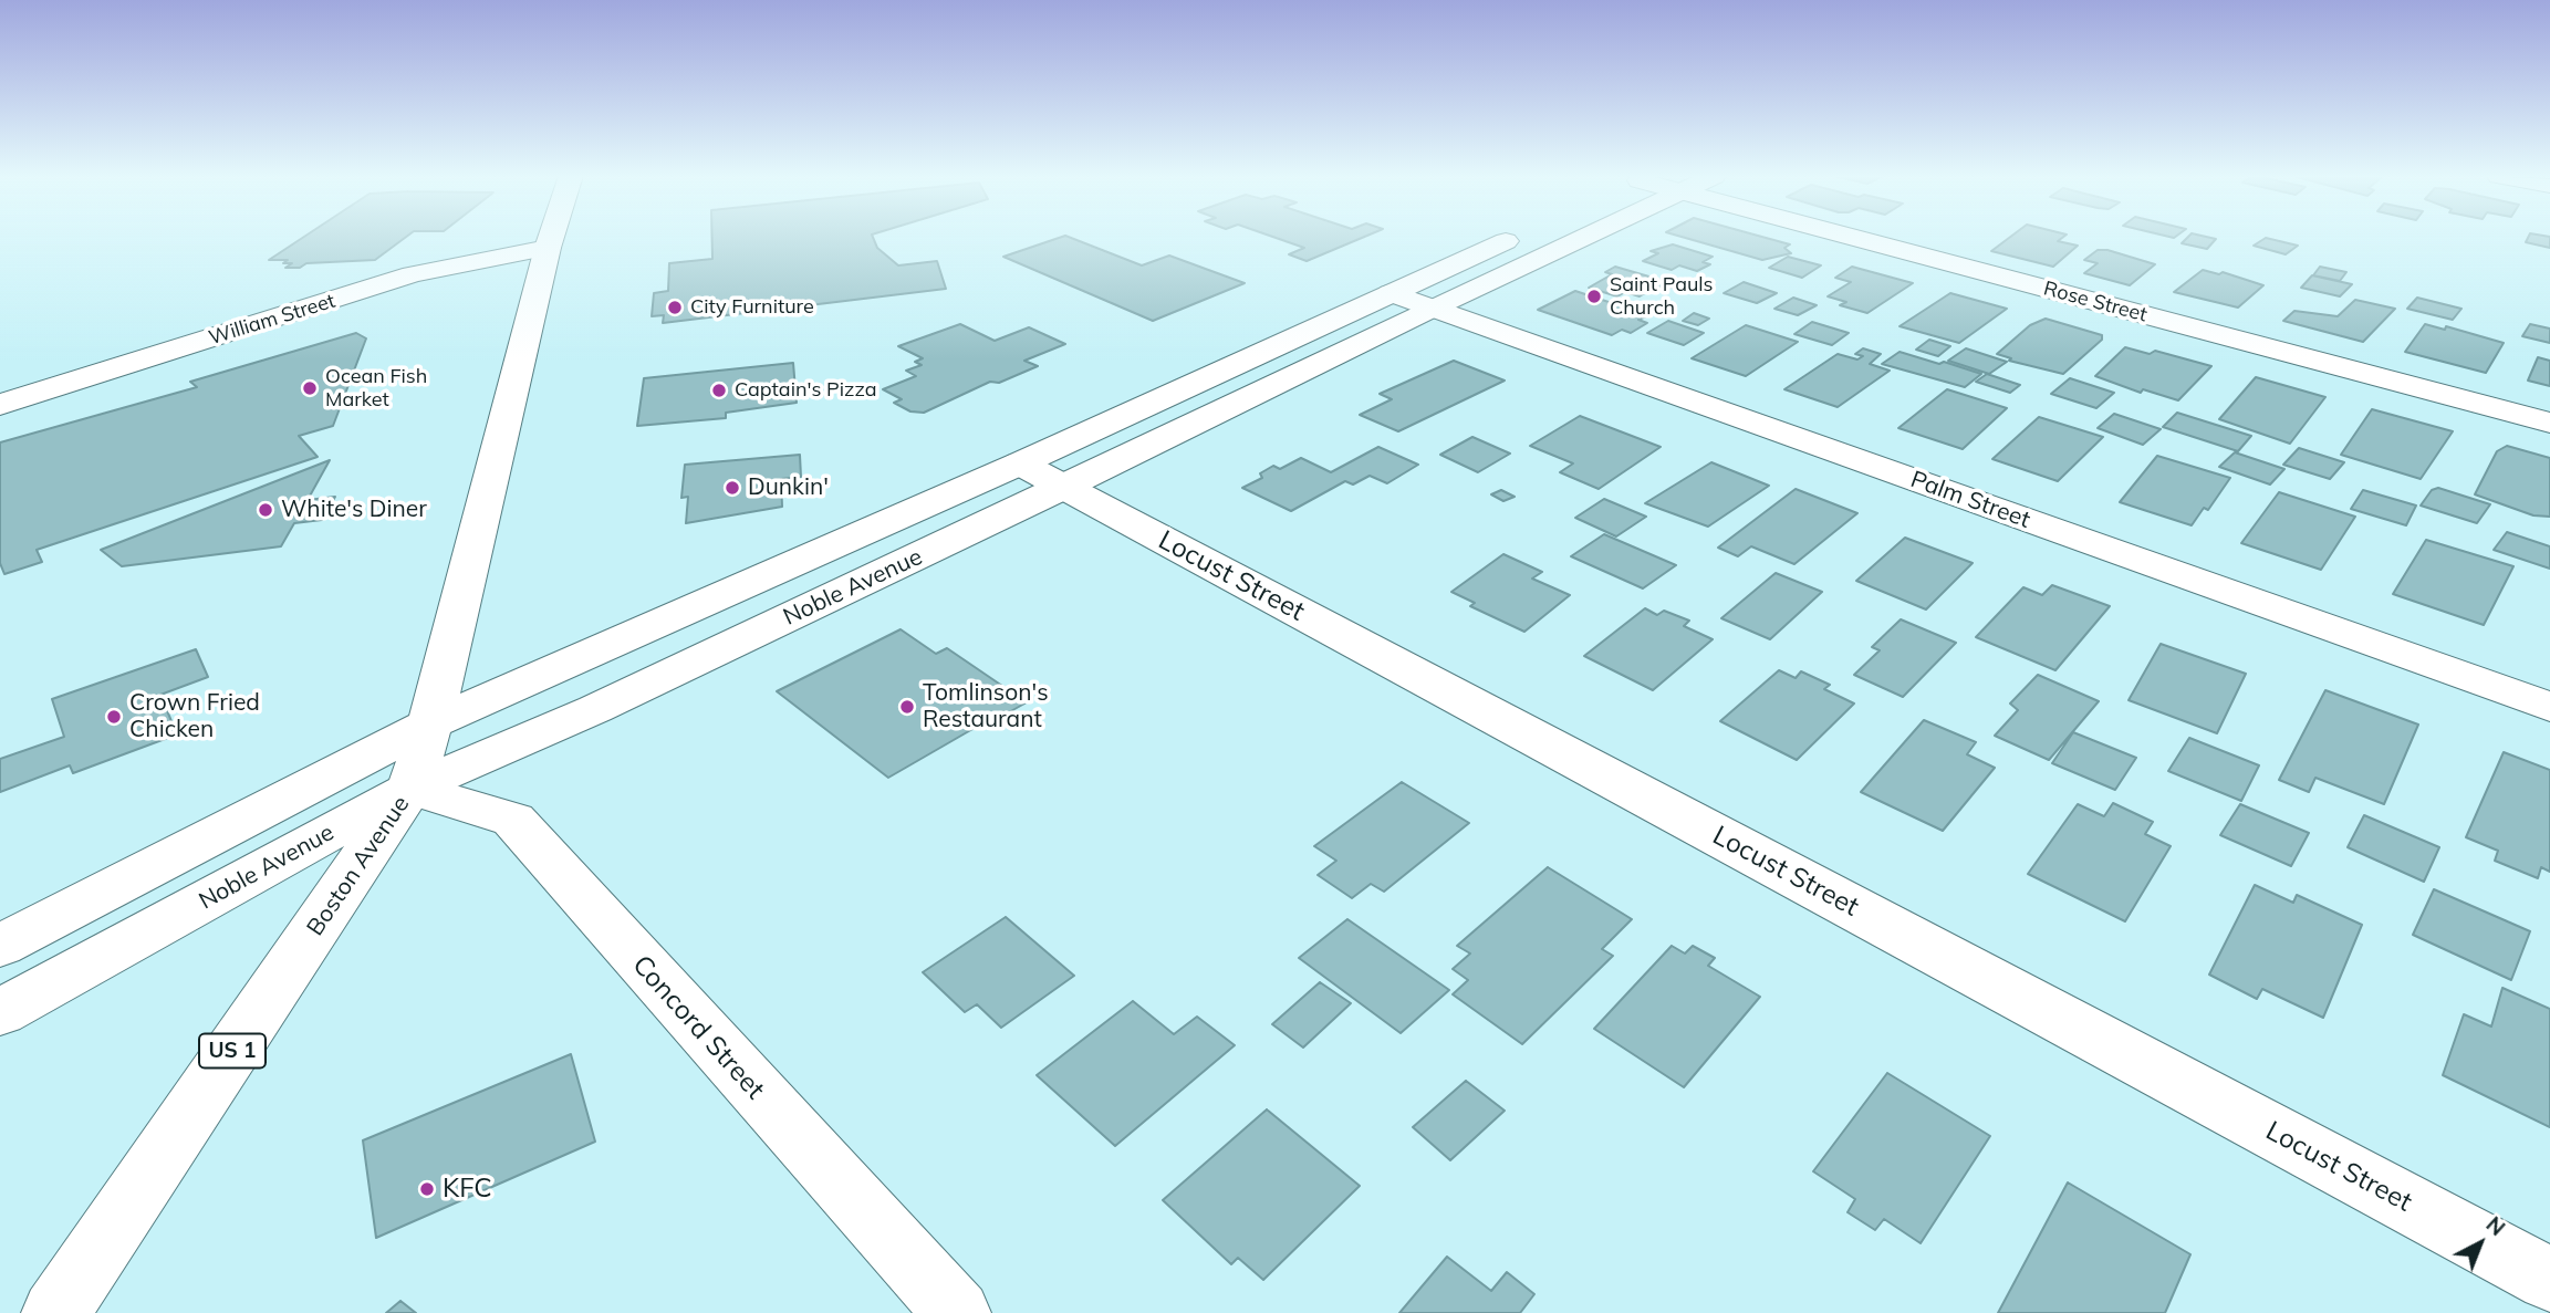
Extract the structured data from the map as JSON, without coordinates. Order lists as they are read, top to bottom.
{
  "streets": {
    "main road": [
      "Rose Street",
      "William Street",
      "Palm Street",
      "Locust Street",
      "Noble Avenue",
      "Boston Avenue",
      "Concord Street",
      "US 1"
    ]
  },
  "crossings": [
    ["William Street", "Boston Avenue"],
    ["Palm Street", "Noble Avenue"],
    ["Locust Street", "Noble Avenue"],
    ["Noble Avenue", "Boston Avenue"],
    ["Noble Avenue", "Concord Street"],
    ["Boston Avenue", "Concord Street"]
  ],
  "places": [
    "Saint Pauls Church",
    "City Furniture",
    "Ocean Fish Market",
    "Captain's Pizza",
    "Dunkin'",
    "White's Diner",
    "Tomlinson's Restaurant",
    "Crown Fried Chicken",
    "KFC"
  ],
  "north": "top right"
}
